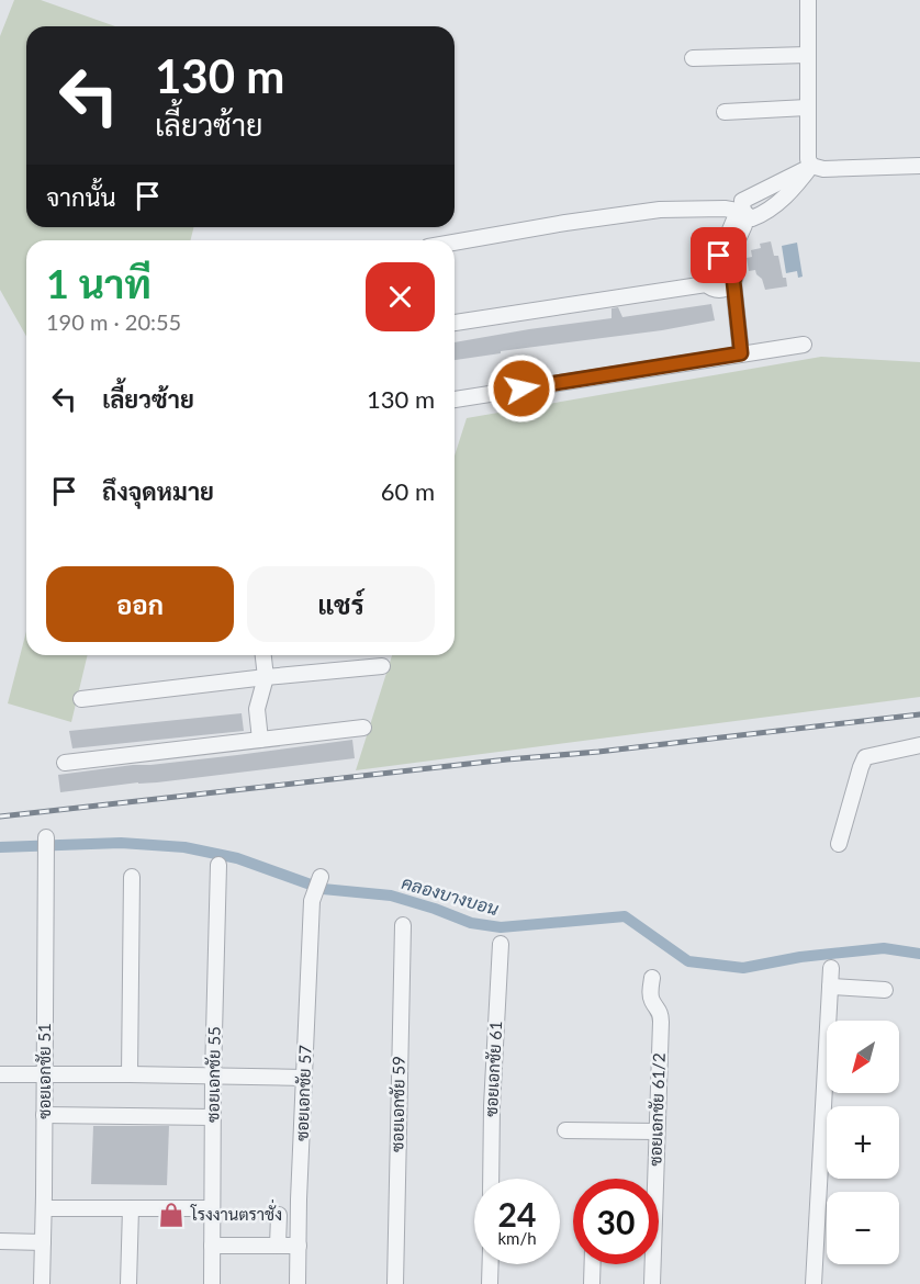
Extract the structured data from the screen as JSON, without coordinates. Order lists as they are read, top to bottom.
{
  "streets": {
    "street": [
      "ซอยเอกชัย 61",
      "ซอยเอกชัย 51",
      "ซอยเอกชัย 55",
      "ซอยเอกชัย 57",
      "ซอยเอกชัย 59",
      "ซอยเอกชัย 61/2"
    ]
  },
  "water": ["คลองบางบอน"],
  "places": {
    "shop": ["โรงงานตราชั่ง"]
  },
  "north": "bottom left",
  "page": {
    "turn": ["130 m", "เลี้ยวซ้าย"],
    "then": "จากนั้น",
    "heading": ["1 นาที", "190 m · 20:55"],
    "list": [
      {
        "name": "เลี้ยวซ้าย",
        "value": "130 m"
      },
      {
        "name": "ถึงจุดหมาย",
        "value": "60 m"
      }
    ],
    "buttons": ["ออก", "แชร์"],
    "map_buttons": ["+", "−"],
    "speed": "24 km/h",
    "limit": "30"
  }
}
